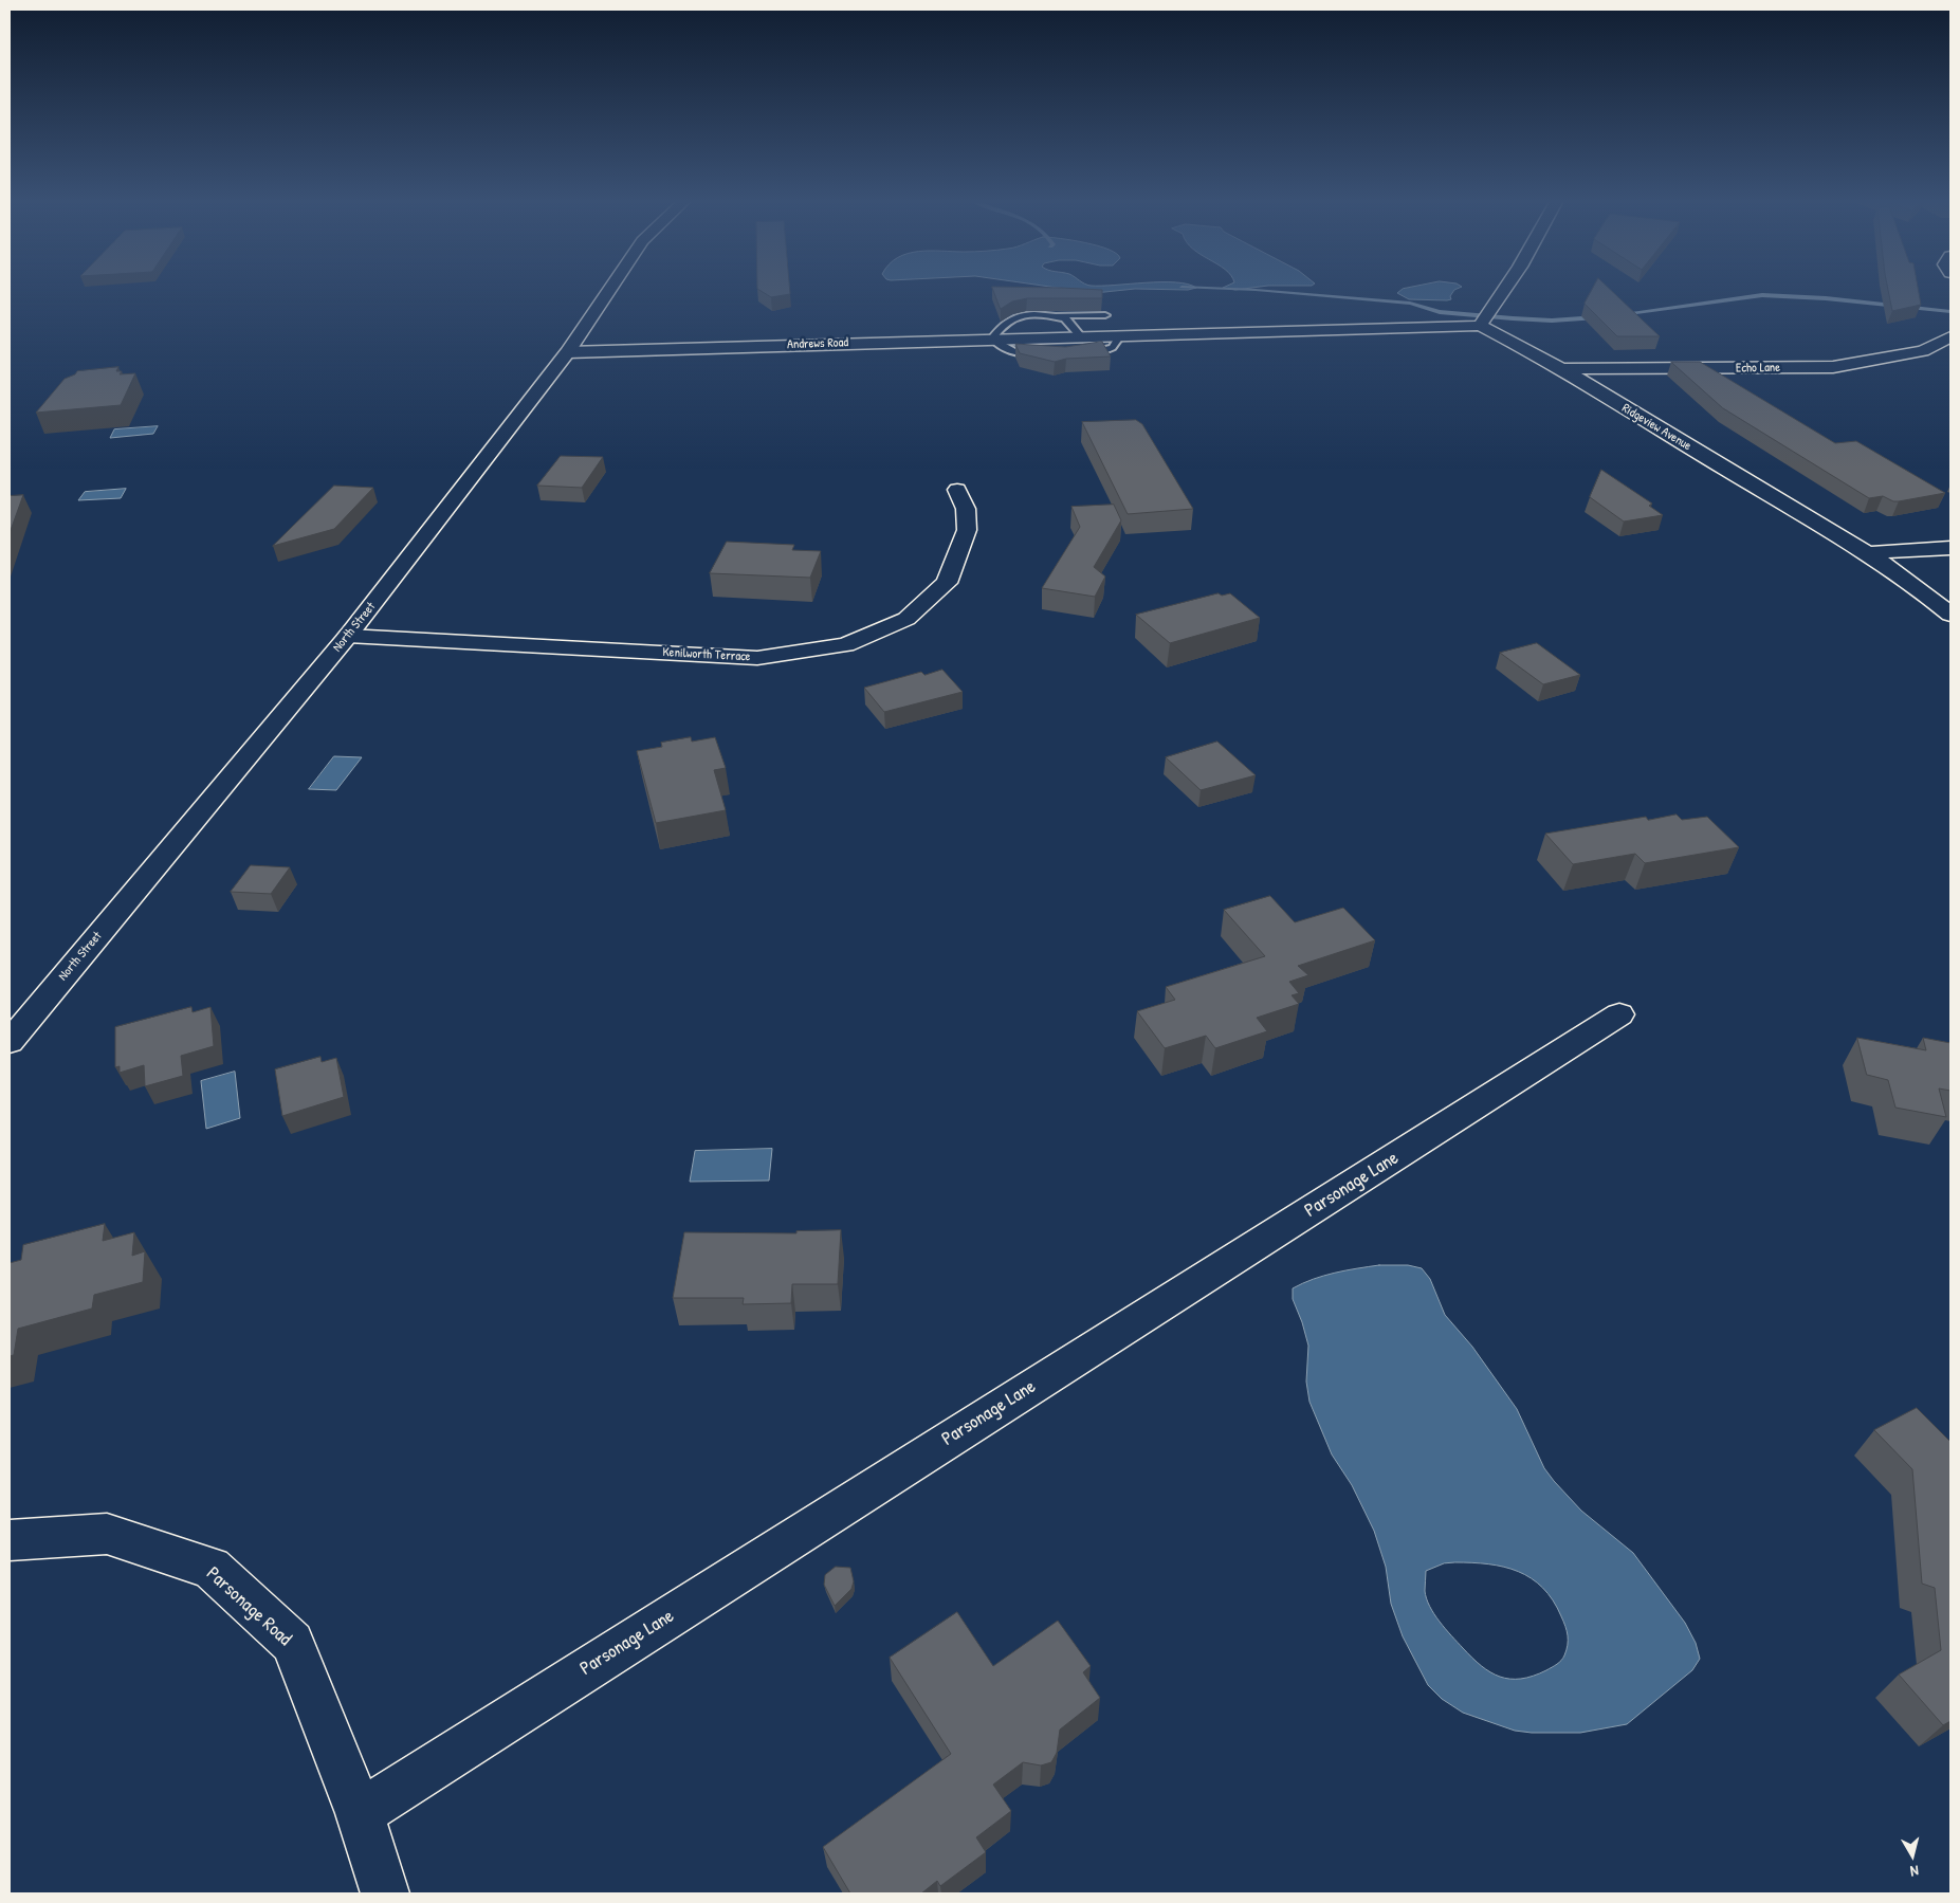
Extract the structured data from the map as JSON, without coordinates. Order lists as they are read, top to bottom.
{
  "streets": {
    "street": [
      "Andrews Road",
      "Echo Lane",
      "Ridgeview Avenue",
      "North Street",
      "Kenilworth Terrace",
      "Parsonage Lane",
      "Parsonage Road"
    ]
  },
  "crossings": [
    ["Andrews Road", "Ridgeview Avenue"],
    ["Andrews Road", "North Street"],
    ["Echo Lane", "Ridgeview Avenue"],
    ["North Street", "Kenilworth Terrace"],
    ["Parsonage Lane", "Parsonage Road"]
  ],
  "north": "bottom"
}
